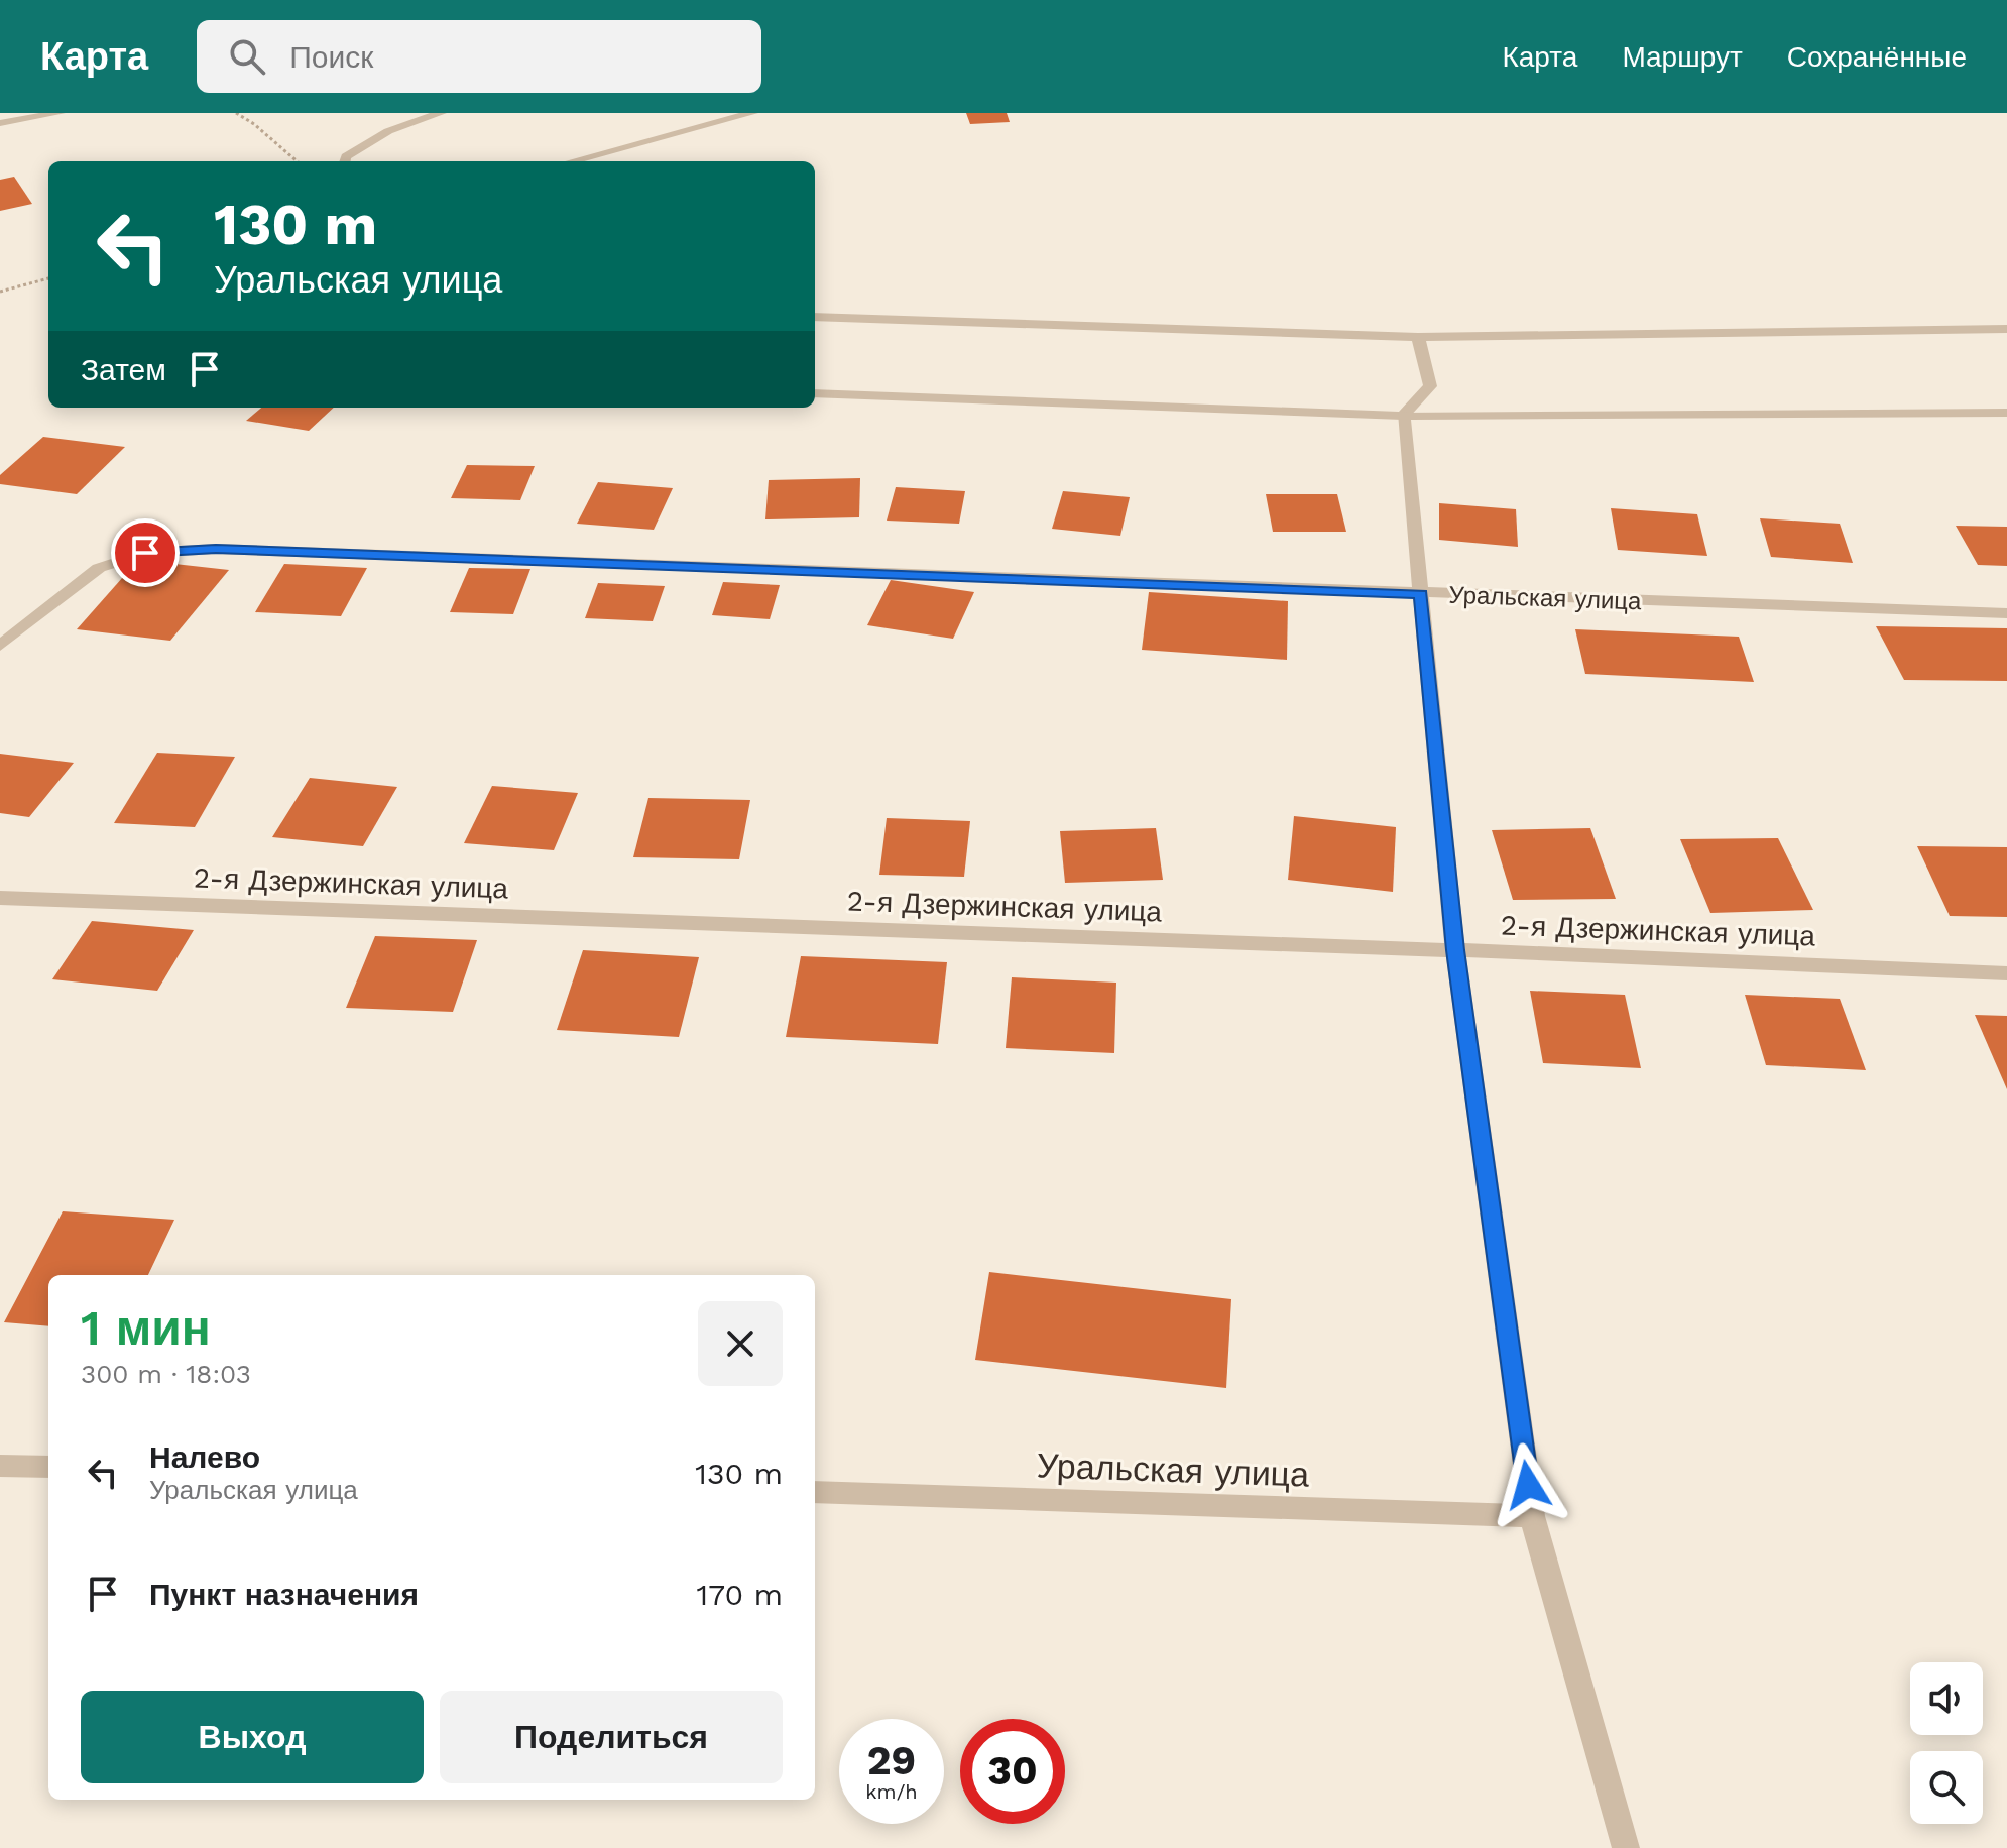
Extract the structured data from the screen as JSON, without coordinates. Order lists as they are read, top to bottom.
{
  "streets": {
    "street": ["Уральская улица", "2-я Дзержинская улица"]
  },
  "page": {
    "header": "Карта",
    "search": "Поиск",
    "nav": ["Карта", "Маршрут", "Сохранённые"],
    "turn": ["130 m", "Уральская улица"],
    "then": "Затем",
    "heading": ["1 мин", "300 m · 18:03"],
    "list": [
      {
        "name": "Налево",
        "note": "Уральская улица",
        "value": "130 m"
      },
      {
        "name": "Пункт назначения",
        "value": "170 m"
      }
    ],
    "buttons": ["Выход", "Поделиться"],
    "speed": "29 km/h",
    "limit": "30"
  }
}
